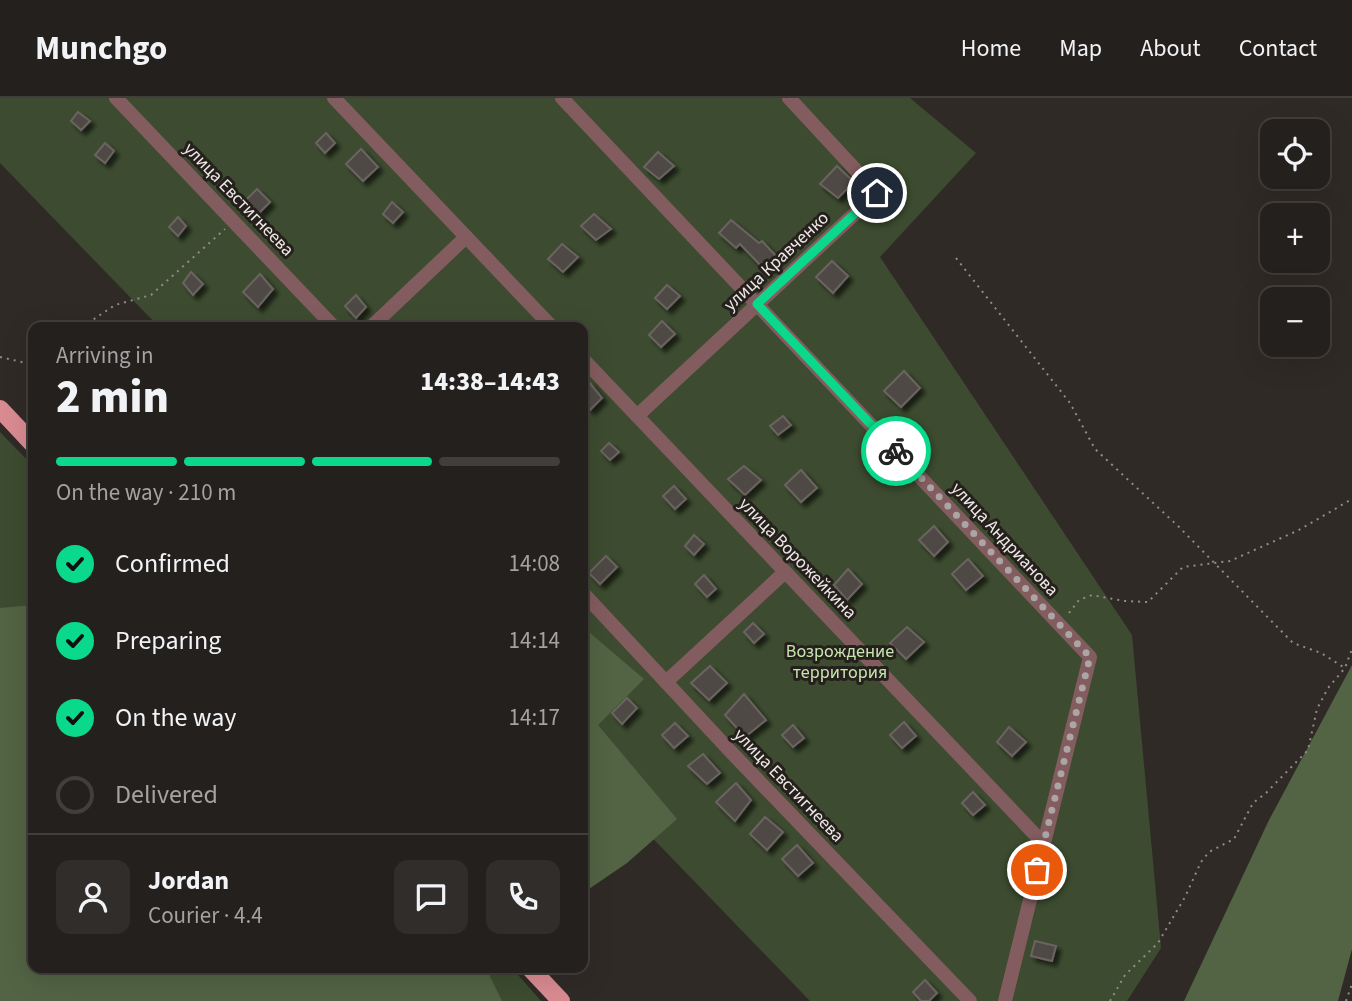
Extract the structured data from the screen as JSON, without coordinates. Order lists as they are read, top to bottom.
{
  "streets": {
    "street": [
      "улица Евстигнеева",
      "улица Кравченко",
      "улица Андрианова",
      "улица Ворожейкина"
    ]
  },
  "crossings": [
    ["улица Кравченко", "улица Андрианова"],
    ["улица Кравченко", "улица Ворожейкина"],
    ["улица Андрианова", "улица Ворожейкина"]
  ],
  "parks": ["Возрождение территория"],
  "page": {
    "header": "Munchgo",
    "nav": [
      "Home",
      "Map",
      "About",
      "Contact"
    ],
    "map_buttons": ["+", "−"],
    "heading": ["2 min", "Arriving in", "14:38–14:43"],
    "panel": ["Jordan", "Courier · 4.4"],
    "bar": "On the way · 210 m",
    "list": [
      ["Confirmed", "14:08"],
      ["Preparing", "14:14"],
      ["On the way", "14:17"],
      "Delivered"
    ]
  }
}
